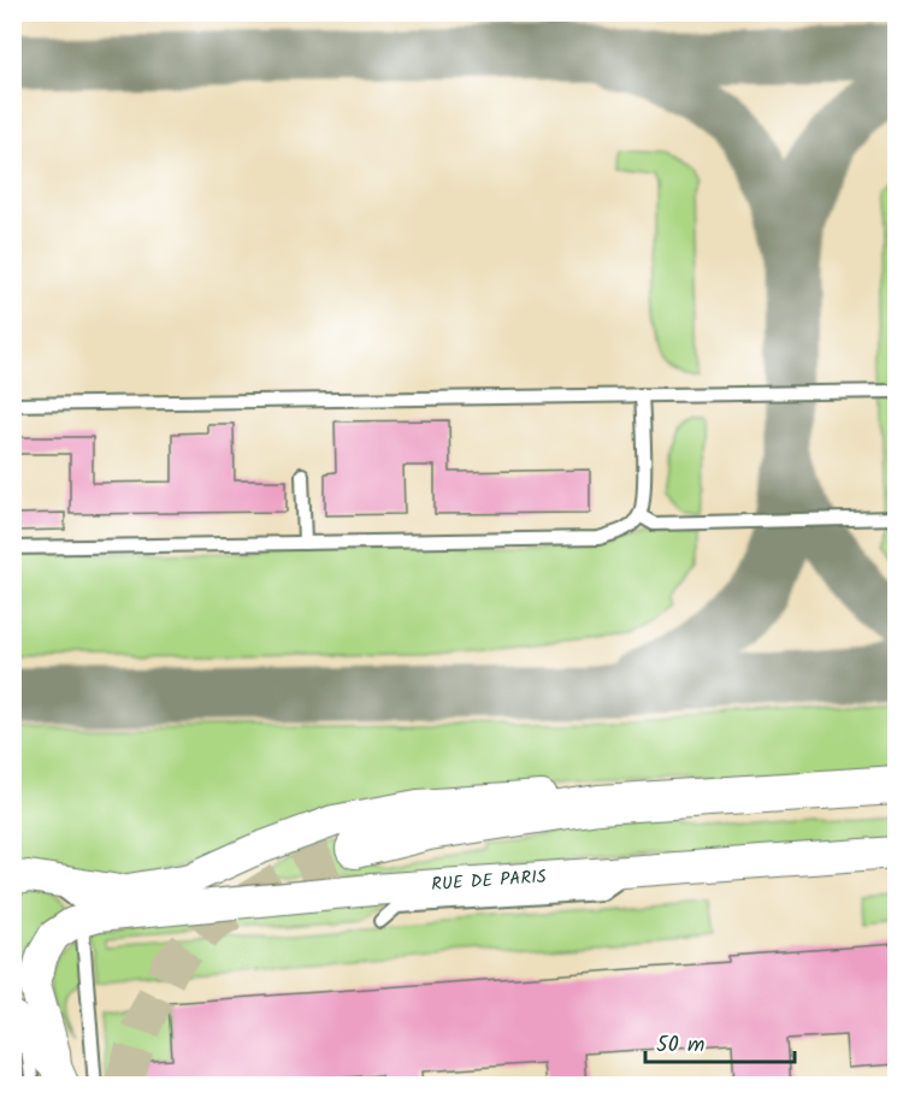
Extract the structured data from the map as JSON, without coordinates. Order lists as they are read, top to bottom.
{
  "streets": {
    "street": ["RUE DE PARIS"]
  },
  "scale_bar": "50 m"
}
